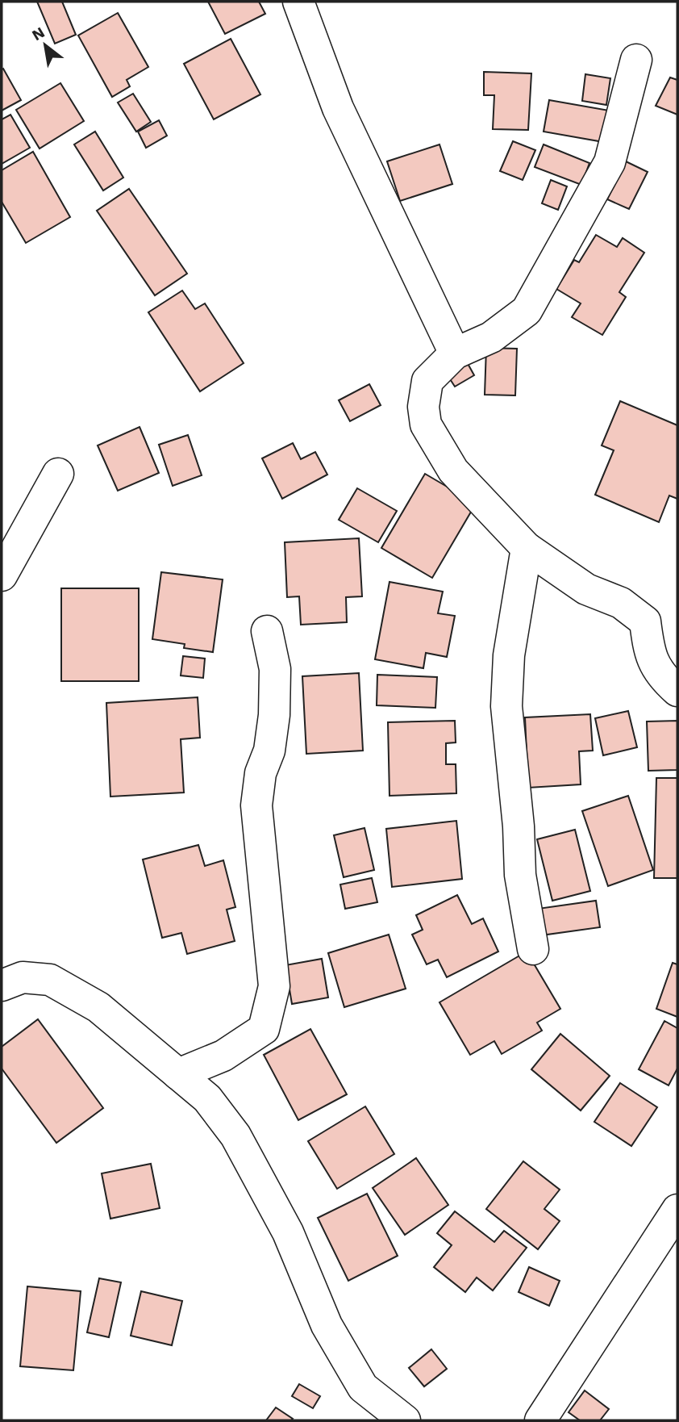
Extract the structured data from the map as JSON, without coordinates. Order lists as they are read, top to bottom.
{
  "north": "top left"
}
